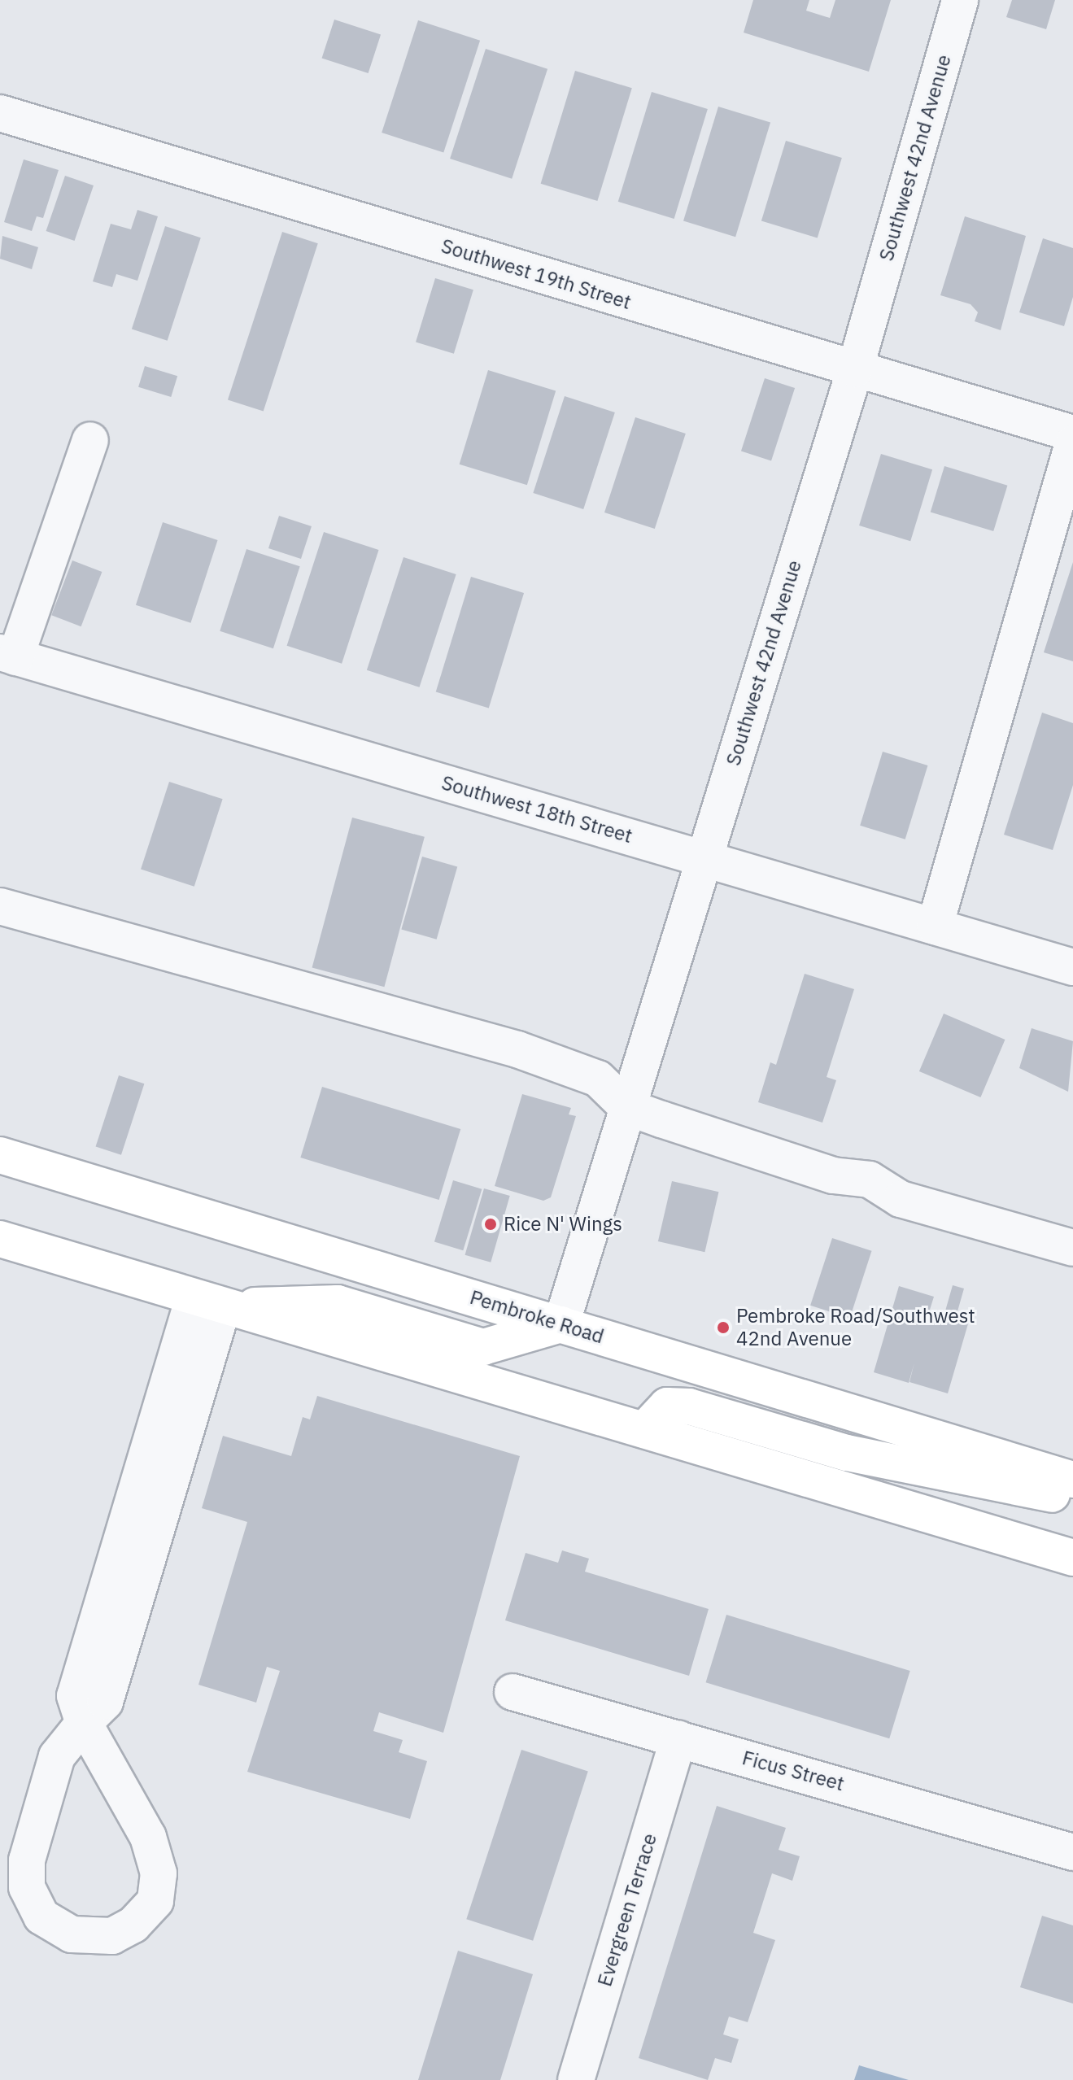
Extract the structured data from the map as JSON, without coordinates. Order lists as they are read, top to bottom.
{
  "streets": {
    "main road": ["Pembroke Road"],
    "street": [
      "Southwest 42nd Avenue",
      "Southwest 19th Street",
      "Southwest 18th Street",
      "Ficus Street",
      "Evergreen Terrace"
    ]
  },
  "crossings": [
    ["Southwest 42nd Avenue", "Southwest 19th Street"],
    ["Southwest 42nd Avenue", "Southwest 18th Street"],
    ["Southwest 42nd Avenue", "Pembroke Road"],
    ["Ficus Street", "Evergreen Terrace"]
  ],
  "places": ["Rice N' Wings", "Pembroke Road/Southwest 42nd Avenue"]
}
